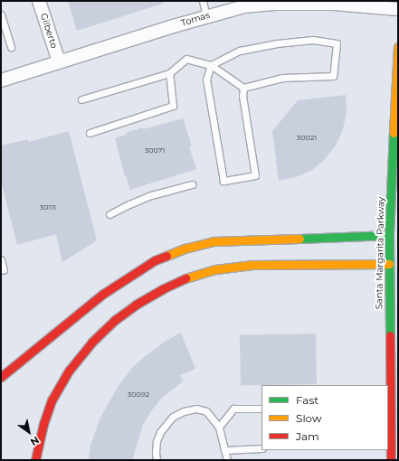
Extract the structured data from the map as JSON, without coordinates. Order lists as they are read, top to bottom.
{
  "streets": {
    "main road": ["Santa Margarita Parkway"],
    "street": ["Tomas", "Gilberto"]
  },
  "crossings": [
    ["Tomas", "Gilberto"]
  ],
  "house_numbers": [
    "30021",
    "30071",
    "30111",
    "30092"
  ],
  "legend": ["Fast", "Slow", "Jam"],
  "north": "bottom right"
}
